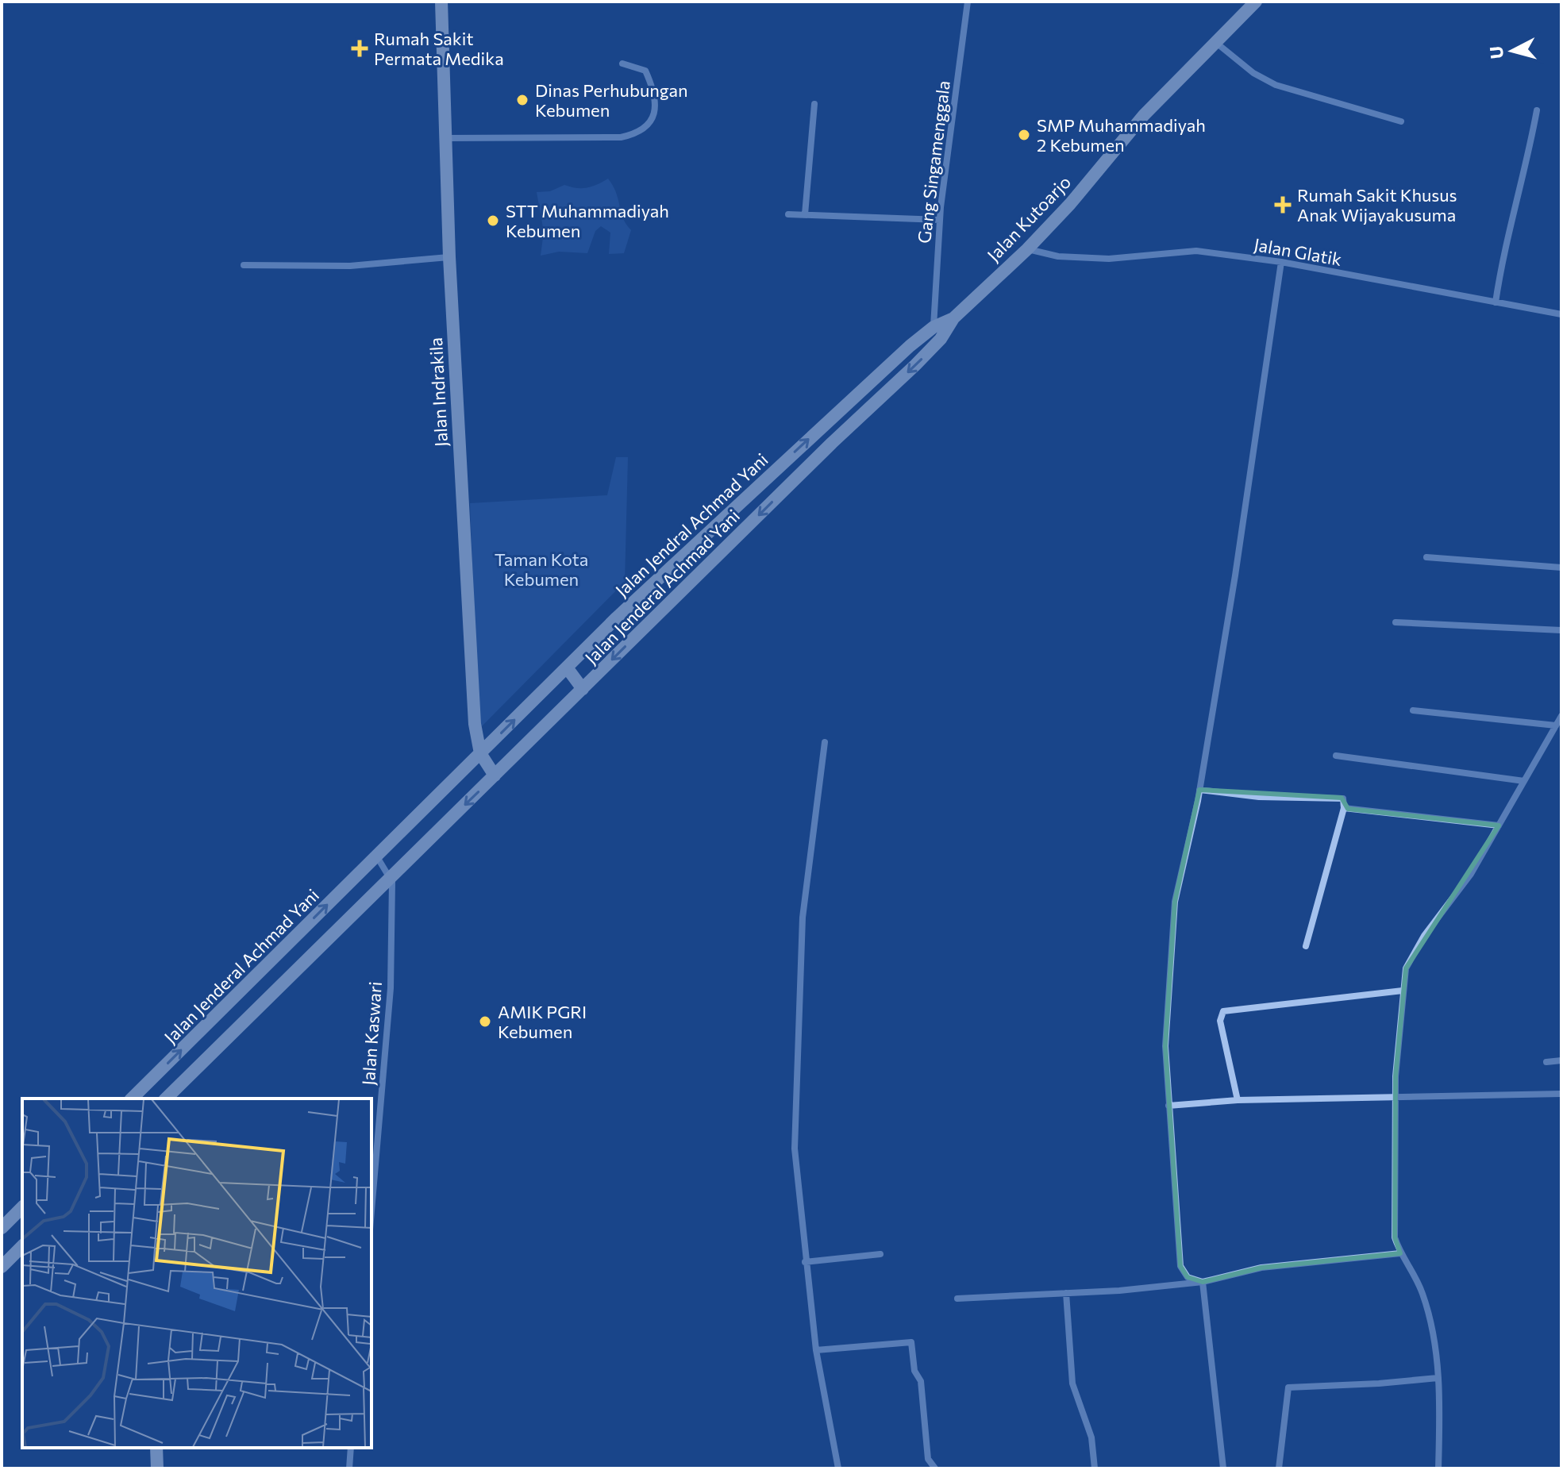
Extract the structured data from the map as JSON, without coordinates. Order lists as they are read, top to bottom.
{
  "streets": {
    "main road": [
      "Jalan Kutoarjo",
      "Jalan Indrakila",
      "Jalan Jendral Achmad Yani",
      "Jalan Jenderal Achmad Yani"
    ],
    "street": ["Gang Singamenggala", "Jalan Glatik", "Jalan Kaswari"]
  },
  "crossings": [
    ["Gang Singamenggala", "Jalan Jendral Achmad Yani"],
    ["Jalan Kutoarjo", "Jalan Glatik"],
    ["Jalan Kutoarjo", "Jalan Jendral Achmad Yani"],
    ["Jalan Kutoarjo", "Jalan Jenderal Achmad Yani"],
    ["Jalan Indrakila", "Jalan Jendral Achmad Yani"],
    ["Jalan Indrakila", "Jalan Jenderal Achmad Yani"],
    ["Jalan Jendral Achmad Yani", "Jalan Jenderal Achmad Yani"],
    ["Jalan Jenderal Achmad Yani", "Jalan Kaswari"]
  ],
  "one_way": ["Jalan Jendral Achmad Yani"],
  "parks": ["Taman Kota Kebumen"],
  "places": {
    "health": ["Rumah Sakit Permata Medika", "Rumah Sakit Khusus Anak Wijayakusuma"],
    "other": [
      "Dinas Perhubungan Kebumen",
      "SMP Muhammadiyah 2 Kebumen",
      "STT Muhammadiyah Kebumen",
      "AMIK PGRI Kebumen"
    ]
  },
  "north": "left"
}
